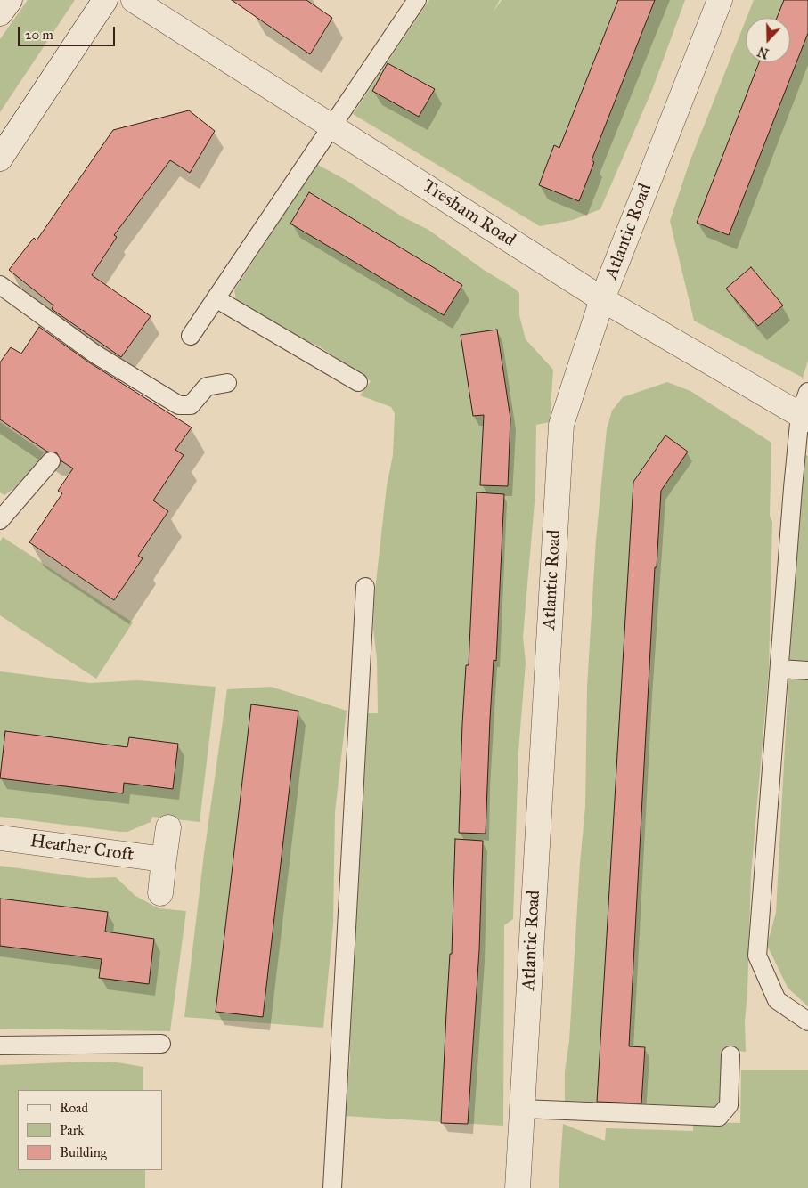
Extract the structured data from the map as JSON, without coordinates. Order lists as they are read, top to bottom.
{
  "streets": {
    "street": ["Tresham Road", "Atlantic Road", "Heather Croft"]
  },
  "crossings": [
    ["Tresham Road", "Atlantic Road"]
  ],
  "legend": ["Road", "Park", "Building"],
  "scale_bar": "20 m",
  "north": "bottom"
}
